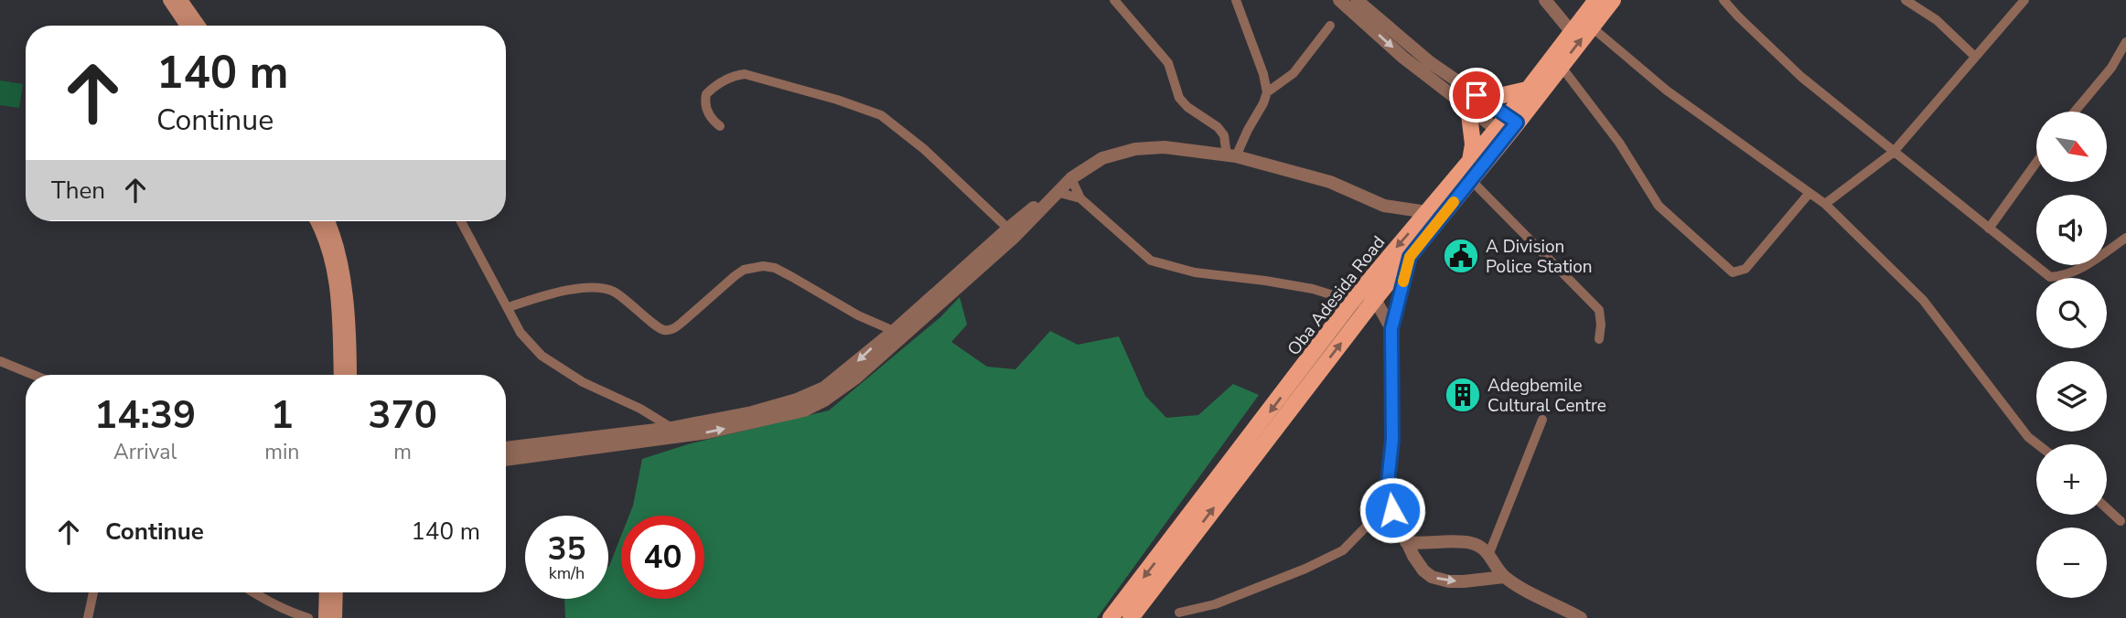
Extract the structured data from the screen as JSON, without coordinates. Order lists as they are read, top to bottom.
{
  "streets": {
    "main road": ["Oba Adesida Road"]
  },
  "places": {
    "public building": ["A Division Police Station"],
    "building": ["Adegbemile Cultural Centre"]
  },
  "north": "bottom right",
  "page": {
    "turn": ["140 m", "Continue"],
    "map_buttons": ["+", "−"],
    "then": "Then",
    "eta": [
      "14:39",
      "Arrival",
      "1",
      "min",
      "370",
      "m"
    ],
    "list": [
      {
        "name": "Continue",
        "value": "140 m"
      }
    ],
    "speed": "35 km/h",
    "limit": "40"
  }
}
